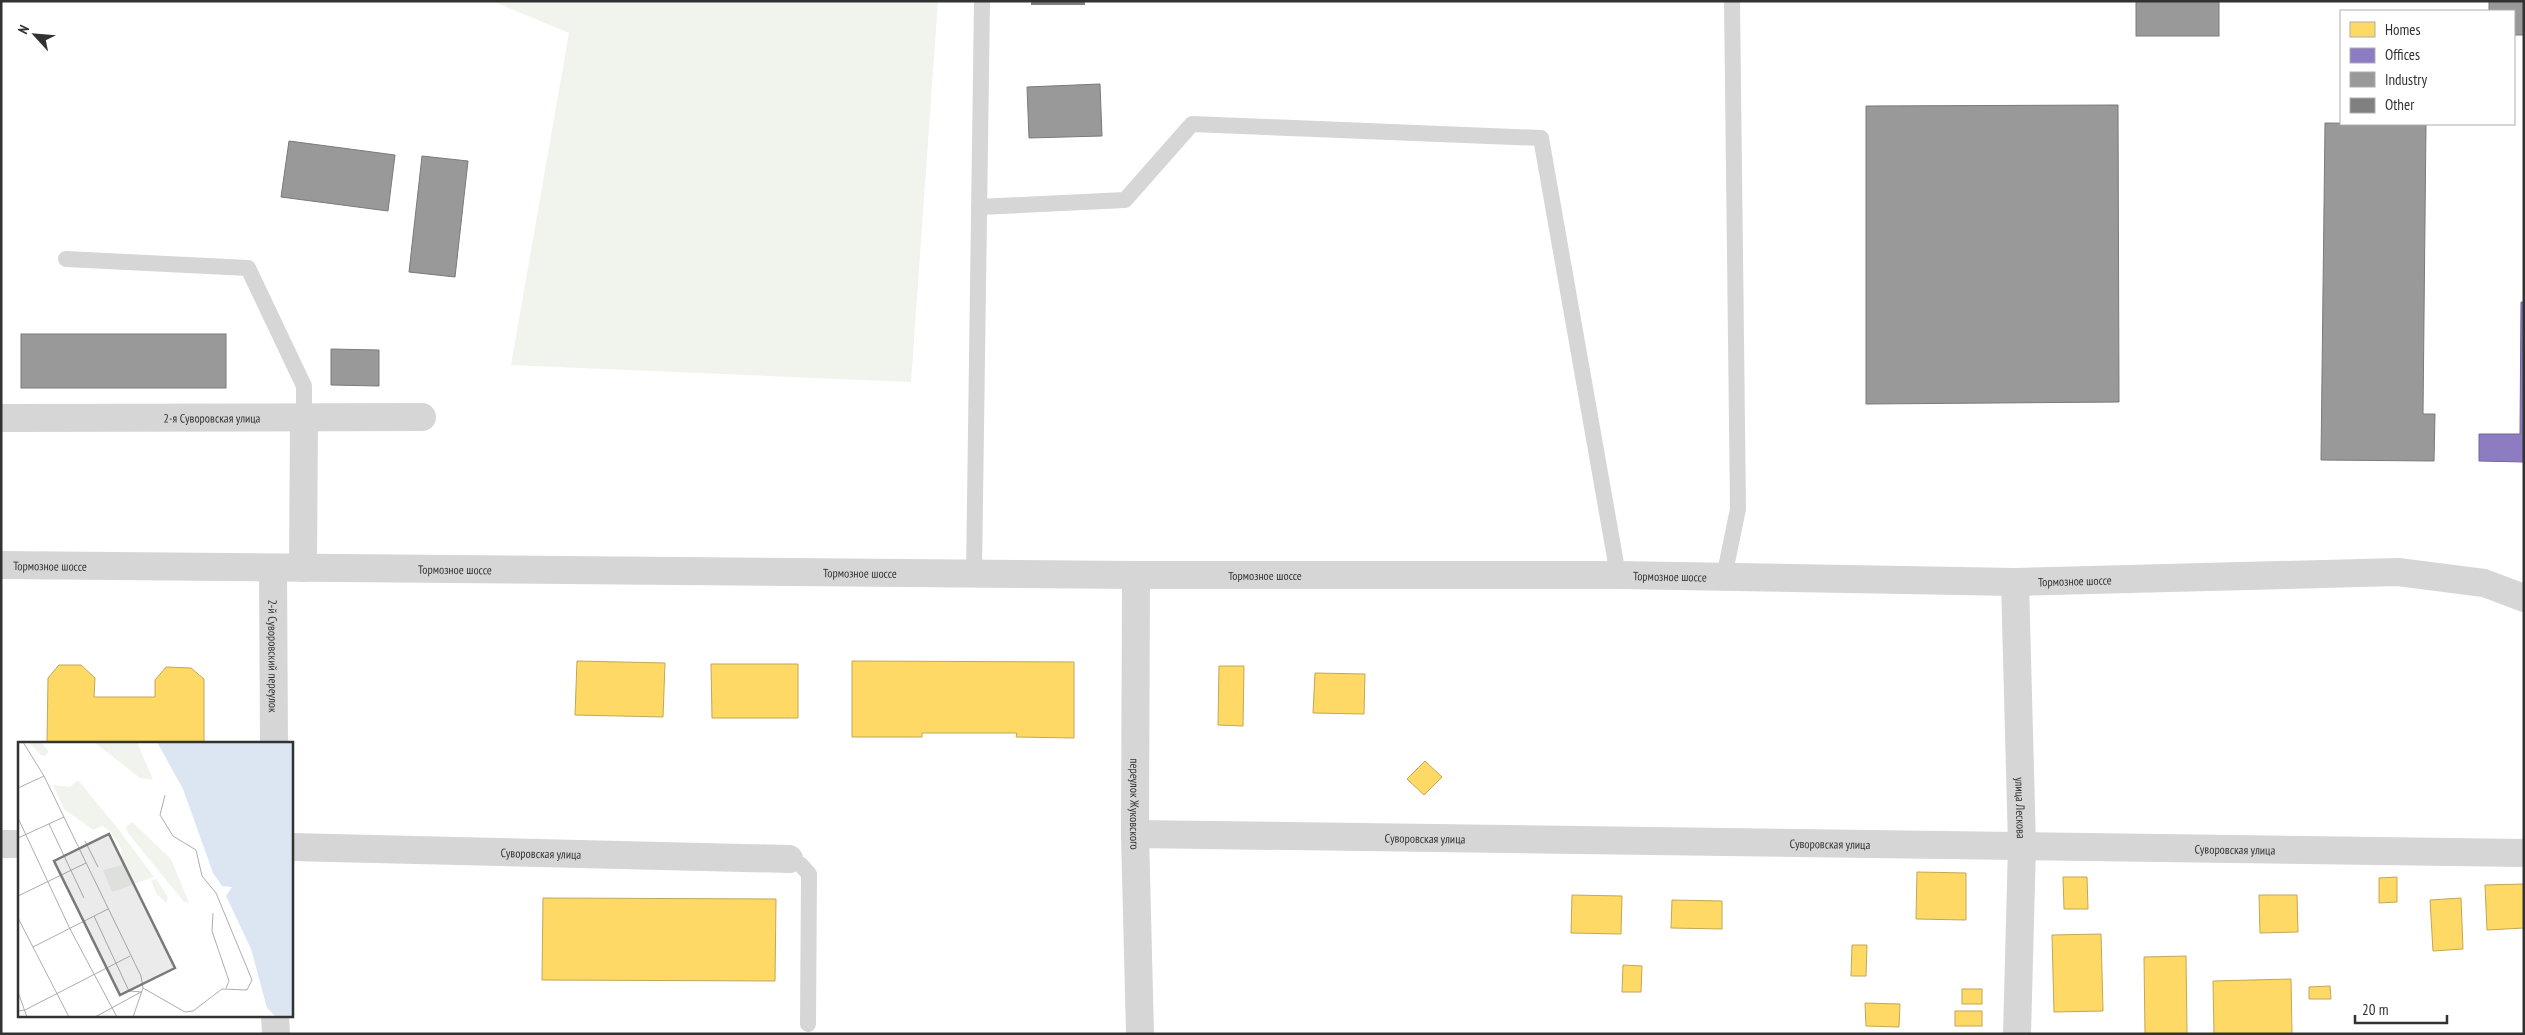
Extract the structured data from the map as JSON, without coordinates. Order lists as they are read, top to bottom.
{
  "streets": {
    "street": [
      "2-я Суворовская улица",
      "Тормозное шоссе",
      "2-й Суворовский переулок",
      "переулок Жуковского",
      "улица Лескова",
      "Суворовская улица"
    ]
  },
  "crossings": [
    ["Тормозное шоссе", "2-й Суворовский переулок"],
    ["Тормозное шоссе", "переулок Жуковского"],
    ["Тормозное шоссе", "улица Лескова"],
    ["переулок Жуковского", "Суворовская улица"],
    ["улица Лескова", "Суворовская улица"]
  ],
  "legend": [
    "Homes",
    "Offices",
    "Industry",
    "Other"
  ],
  "scale_bar": "20 m",
  "north": "top left"
}
